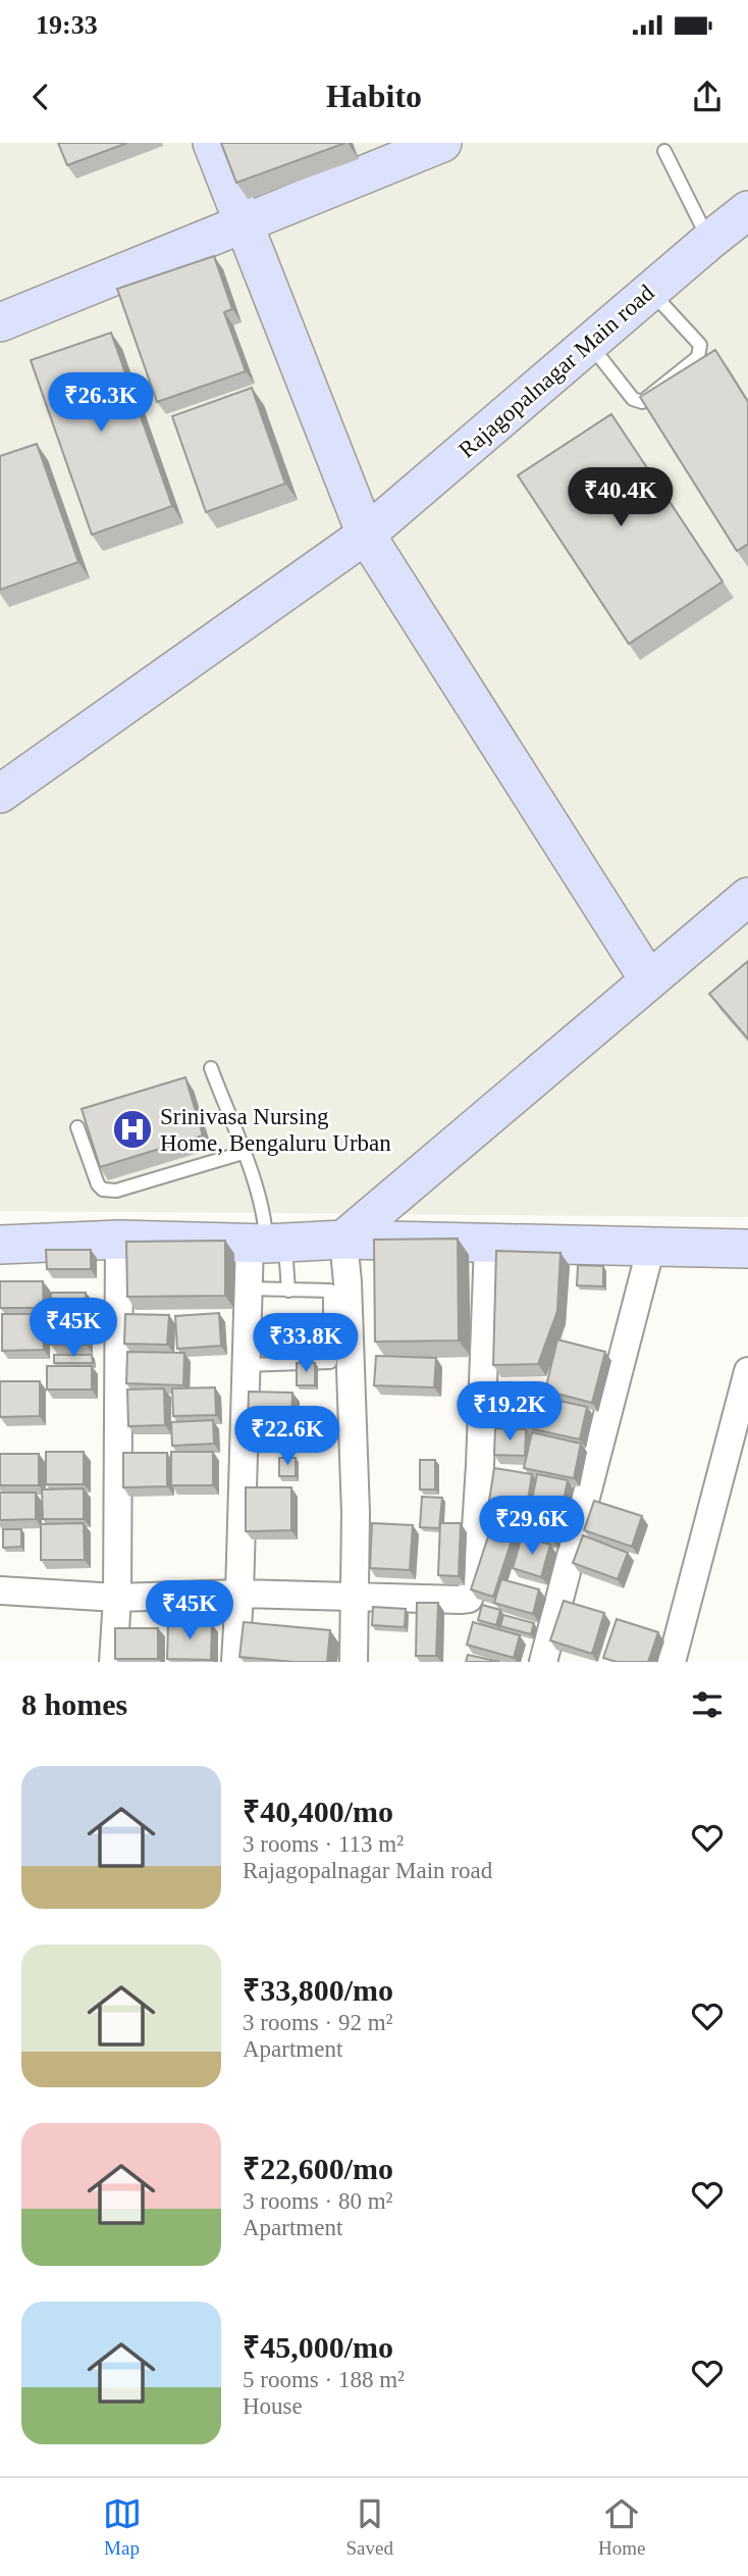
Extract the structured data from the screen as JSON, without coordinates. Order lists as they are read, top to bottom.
{
  "streets": {
    "street": ["Rajagopalnagar Main road"]
  },
  "places": {
    "hospital": ["Srinivasa Nursing Home, Bengaluru Urban"]
  },
  "page": {
    "status": "19:33",
    "header": "Habito",
    "price": [
      "₹26.3K",
      "₹40.4K",
      "₹45K",
      "₹33.8K",
      "₹19.2K",
      "₹22.6K",
      "₹29.6K",
      "₹45K"
    ],
    "heading": "8 homes",
    "list": [
      {
        "name": "₹40,400/mo",
        "note": "3 rooms · 113 m² · Rajagopalnagar Main road"
      },
      {
        "name": "₹33,800/mo",
        "note": "3 rooms · 92 m² · Apartment"
      },
      {
        "name": "₹22,600/mo",
        "note": "3 rooms · 80 m² · Apartment"
      },
      {
        "name": "₹45,000/mo",
        "note": "5 rooms · 188 m² · House"
      }
    ],
    "tabs": ["Map", "Saved", "Home"]
  }
}
